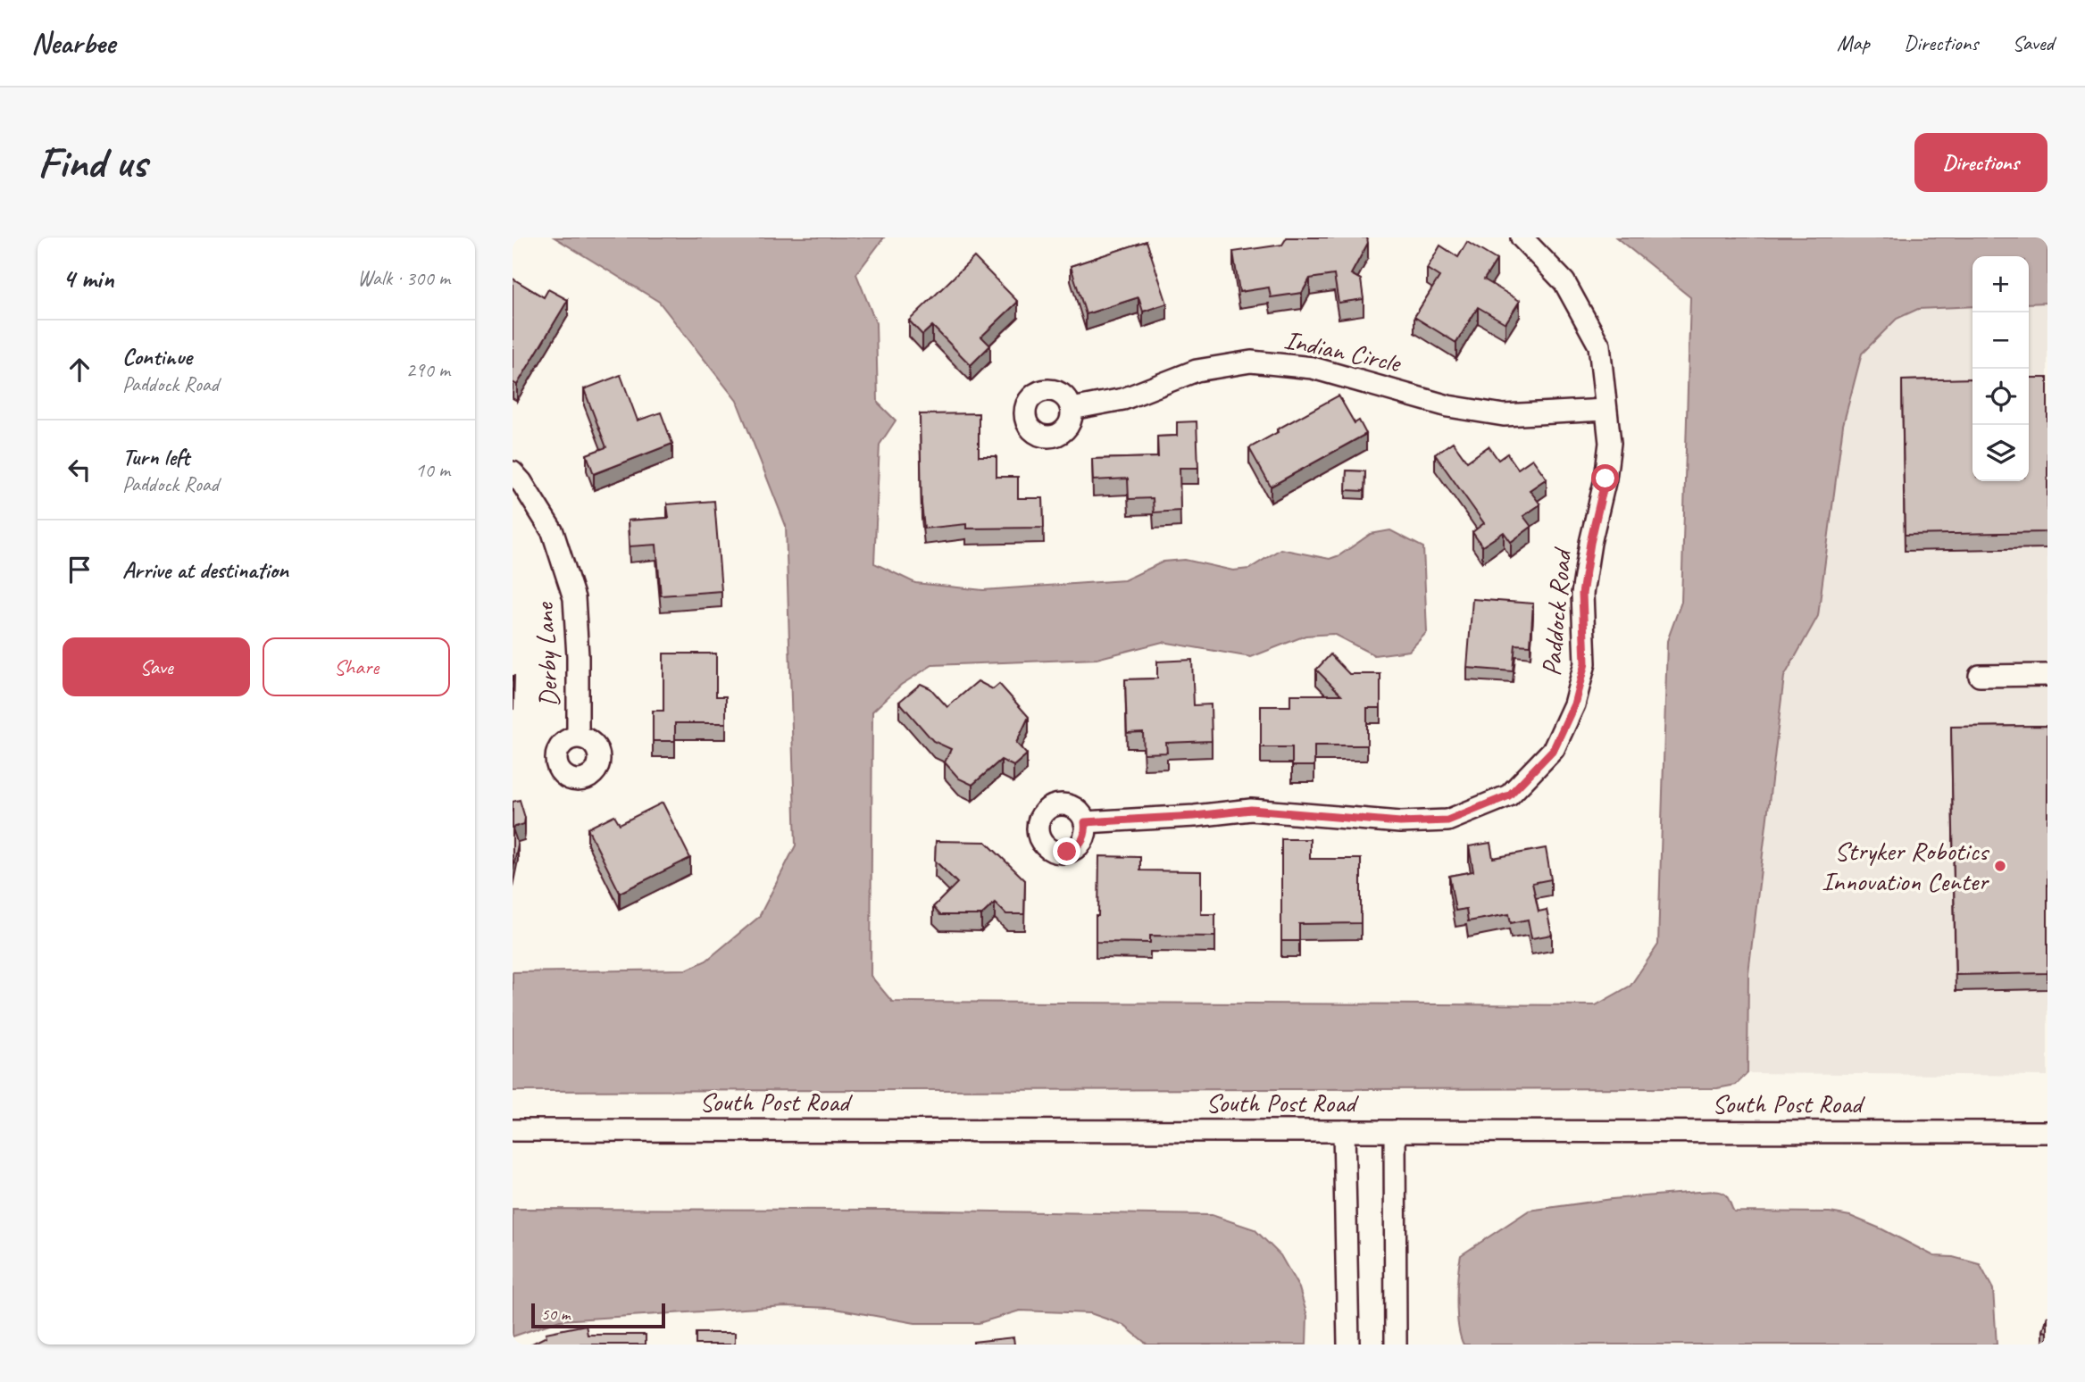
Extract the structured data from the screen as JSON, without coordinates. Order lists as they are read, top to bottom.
{
  "streets": {
    "street": [
      "Indian Circle",
      "Paddock Road",
      "Derby Lane",
      "South Post Road"
    ]
  },
  "crossings": [
    ["Indian Circle", "Paddock Road"]
  ],
  "places": ["Stryker Robotics Innovation Center"],
  "scale_bar": "50 m",
  "page": {
    "header": "Nearbee",
    "nav": ["Map", "Directions", "Saved"],
    "buttons": [
      "Directions",
      ["Save", "Share"]
    ],
    "title": "Find us",
    "heading": ["4 min", "Walk · 300 m"],
    "map_buttons": ["+", "−"],
    "list": [
      ["Continue", "Paddock Road", "290 m"],
      ["Turn left", "Paddock Road", "10 m"],
      "Arrive at destination"
    ],
    "scale": "50 m"
  }
}
